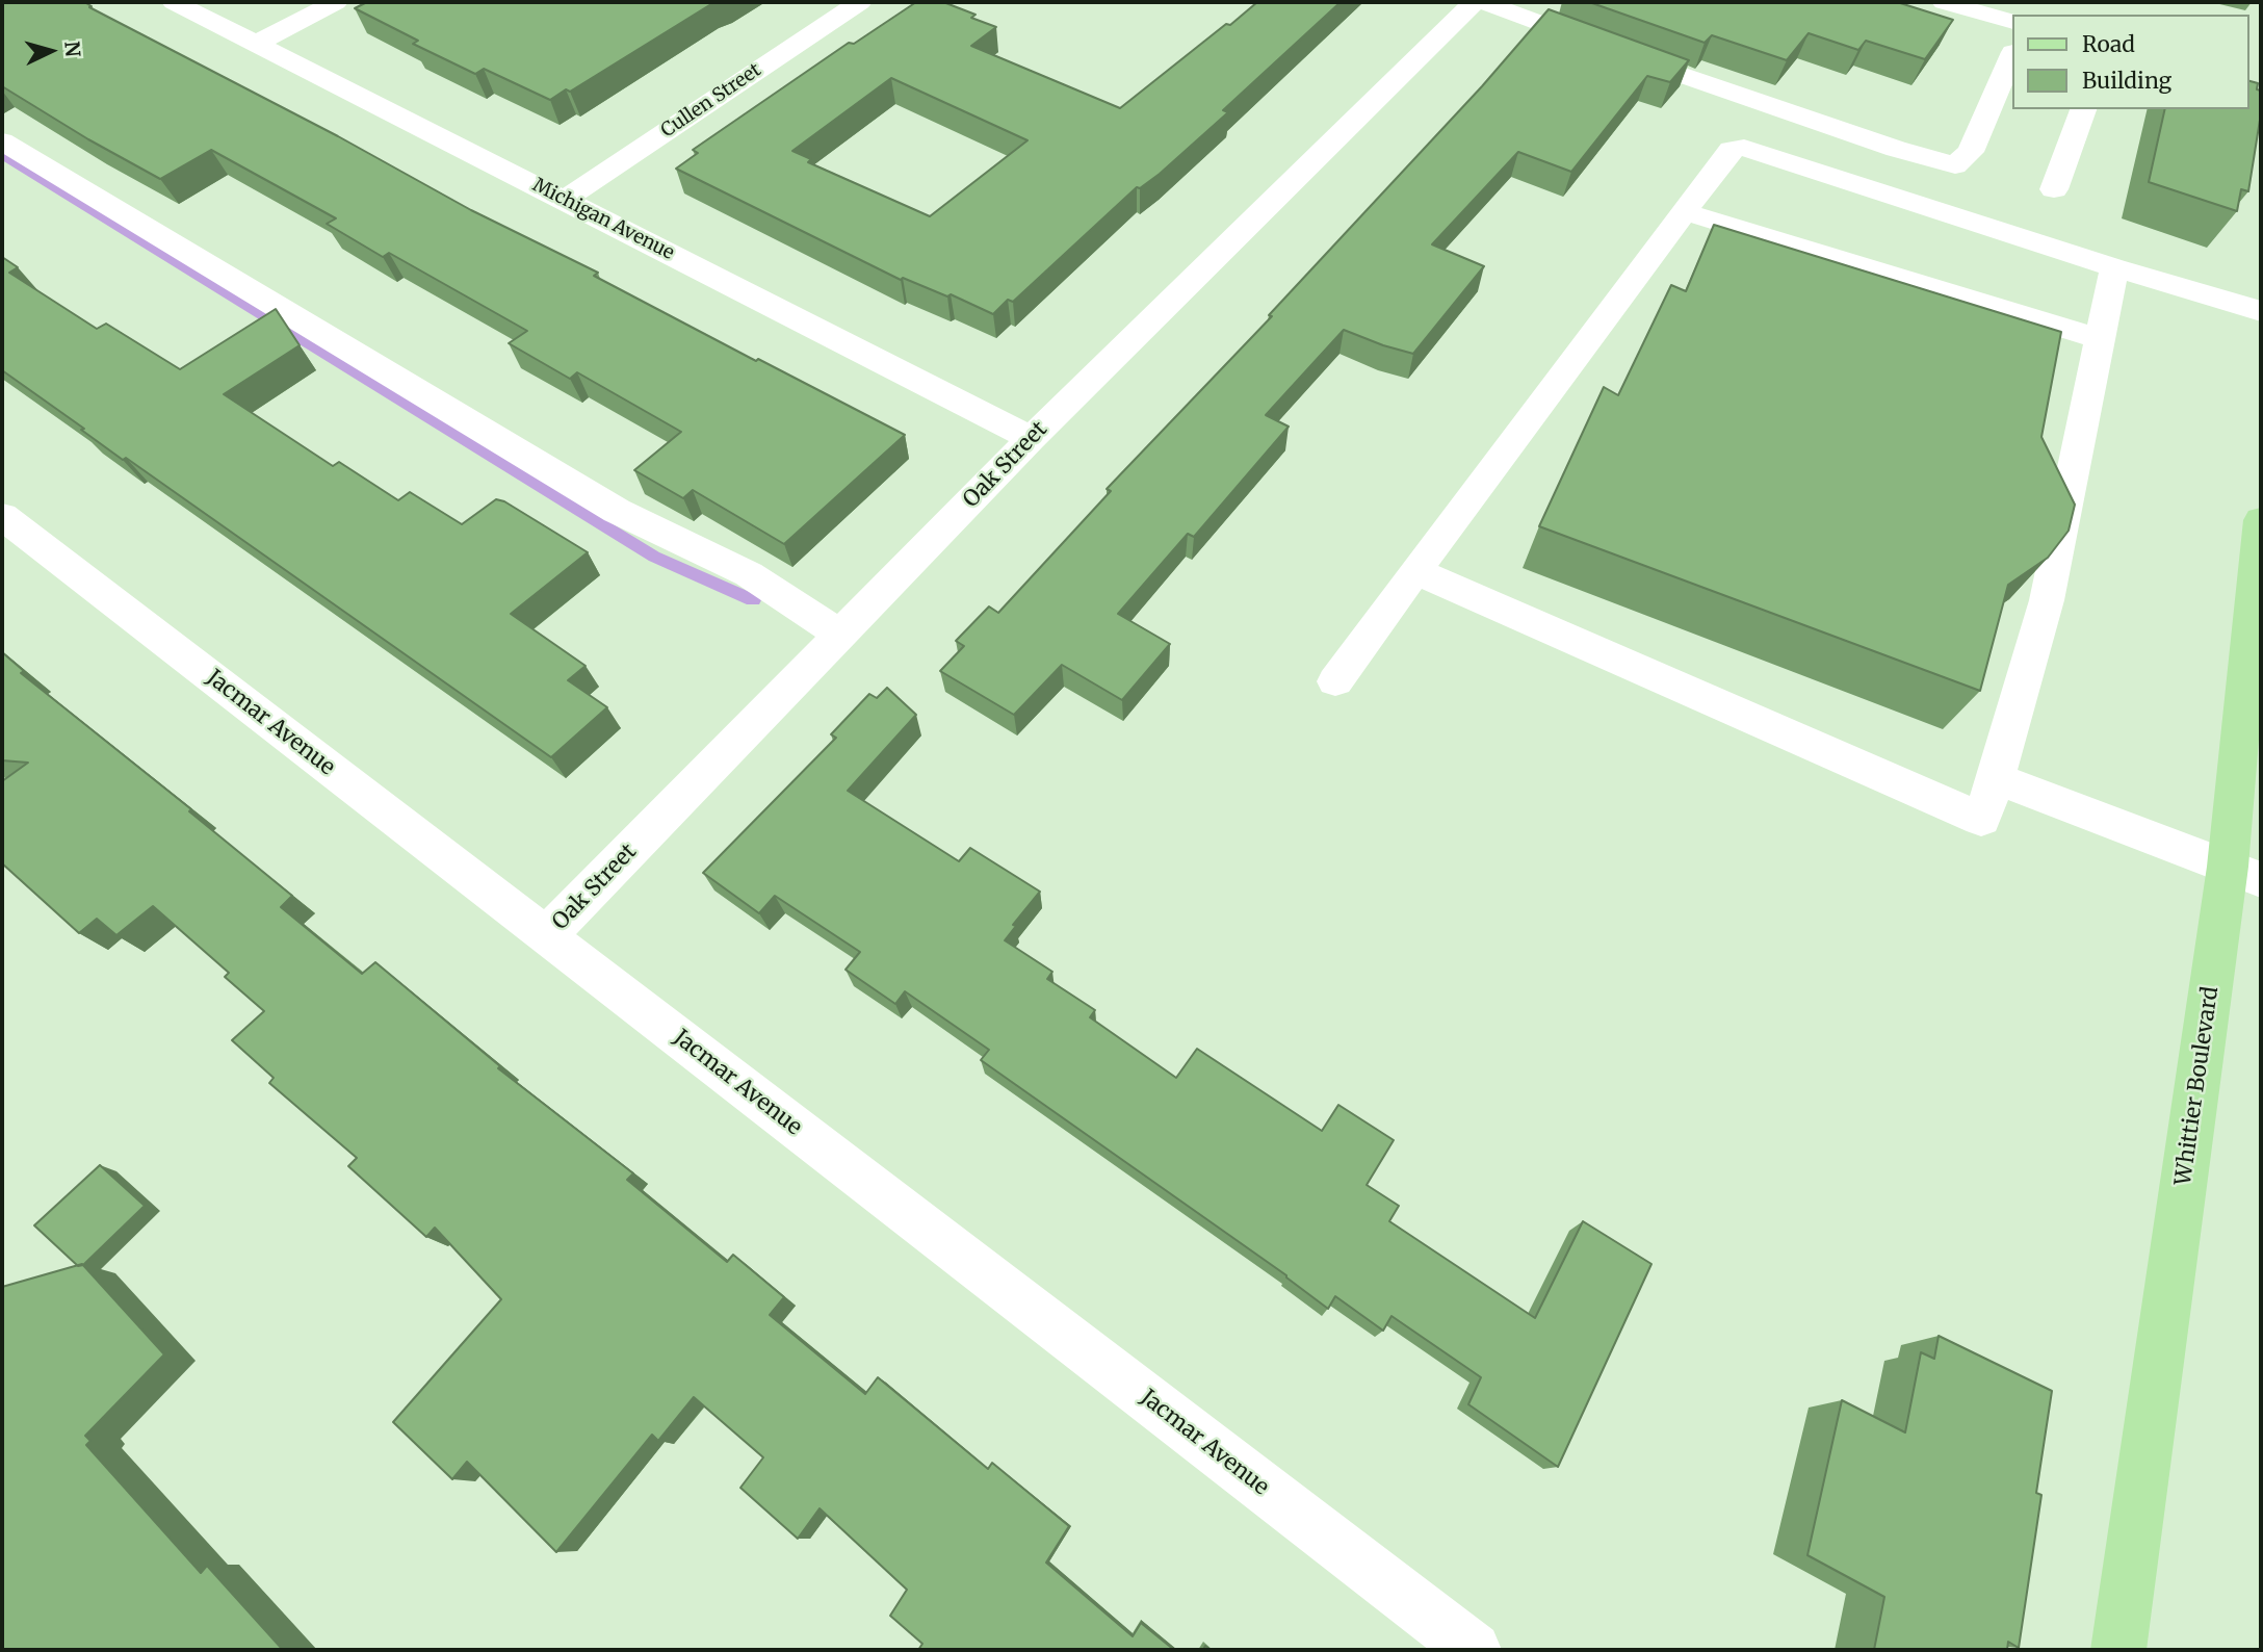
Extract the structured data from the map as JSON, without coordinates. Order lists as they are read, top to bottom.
{
  "streets": {
    "main road": ["Whittier Boulevard"],
    "street": [
      "Cullen Street",
      "Michigan Avenue",
      "Oak Street",
      "Jacmar Avenue"
    ]
  },
  "crossings": [
    ["Cullen Street", "Michigan Avenue"],
    ["Michigan Avenue", "Oak Street"],
    ["Oak Street", "Jacmar Avenue"]
  ],
  "legend": ["Road", "Building"],
  "north": "right"
}
